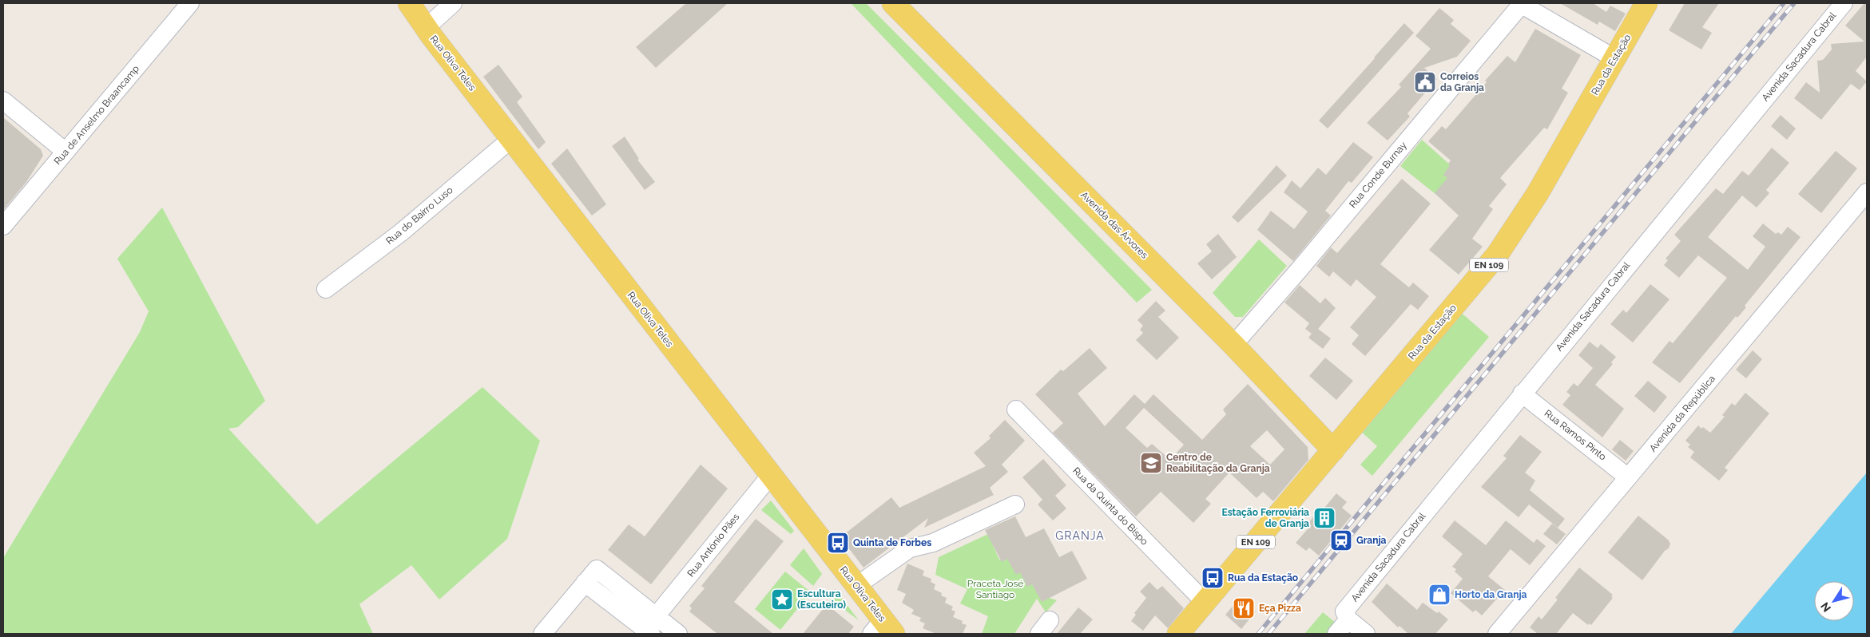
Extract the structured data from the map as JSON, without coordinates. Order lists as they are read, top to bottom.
{
  "streets": {
    "main road": [
      "Rua Oliva Teles",
      "Rua da Estação",
      "Avenida das Árvores",
      "EN 109"
    ],
    "street": [
      "Avenida Sacadura Cabral",
      "Rua de Anselmo Braancamp",
      "Rua Conde Burnay",
      "Rua do Bairro Luso",
      "Avenida da República",
      "Rua Ramos Pinto",
      "Rua da Quinta do Bispo",
      "Rua António Pães"
    ]
  },
  "crossings": [
    ["Avenida Sacadura Cabral", "Rua Ramos Pinto"],
    ["Rua Oliva Teles", "Rua do Bairro Luso"],
    ["Rua Oliva Teles", "Rua António Pães"],
    ["Rua da Estação", "Avenida das Árvores"],
    ["Rua da Estação", "Rua da Quinta do Bispo"],
    ["Rua Conde Burnay", "Avenida das Árvores"],
    ["Avenida da República", "Rua Ramos Pinto"]
  ],
  "districts": ["GRANJA"],
  "parks": ["Praceta José Santiago"],
  "places": {
    "public building": ["Correios da Granja"],
    "school or university": ["Centro de Reabilitação da Granja"],
    "building": ["Estação Ferroviária de Granja"],
    "station": ["Granja"],
    "bus stop": ["Quinta de Forbes", "Rua da Estação"],
    "shop": ["Horto da Granja"],
    "place": ["Escultura (Escuteiro)"],
    "restaurant": ["Eça Pizza"]
  },
  "north": "bottom left"
}
